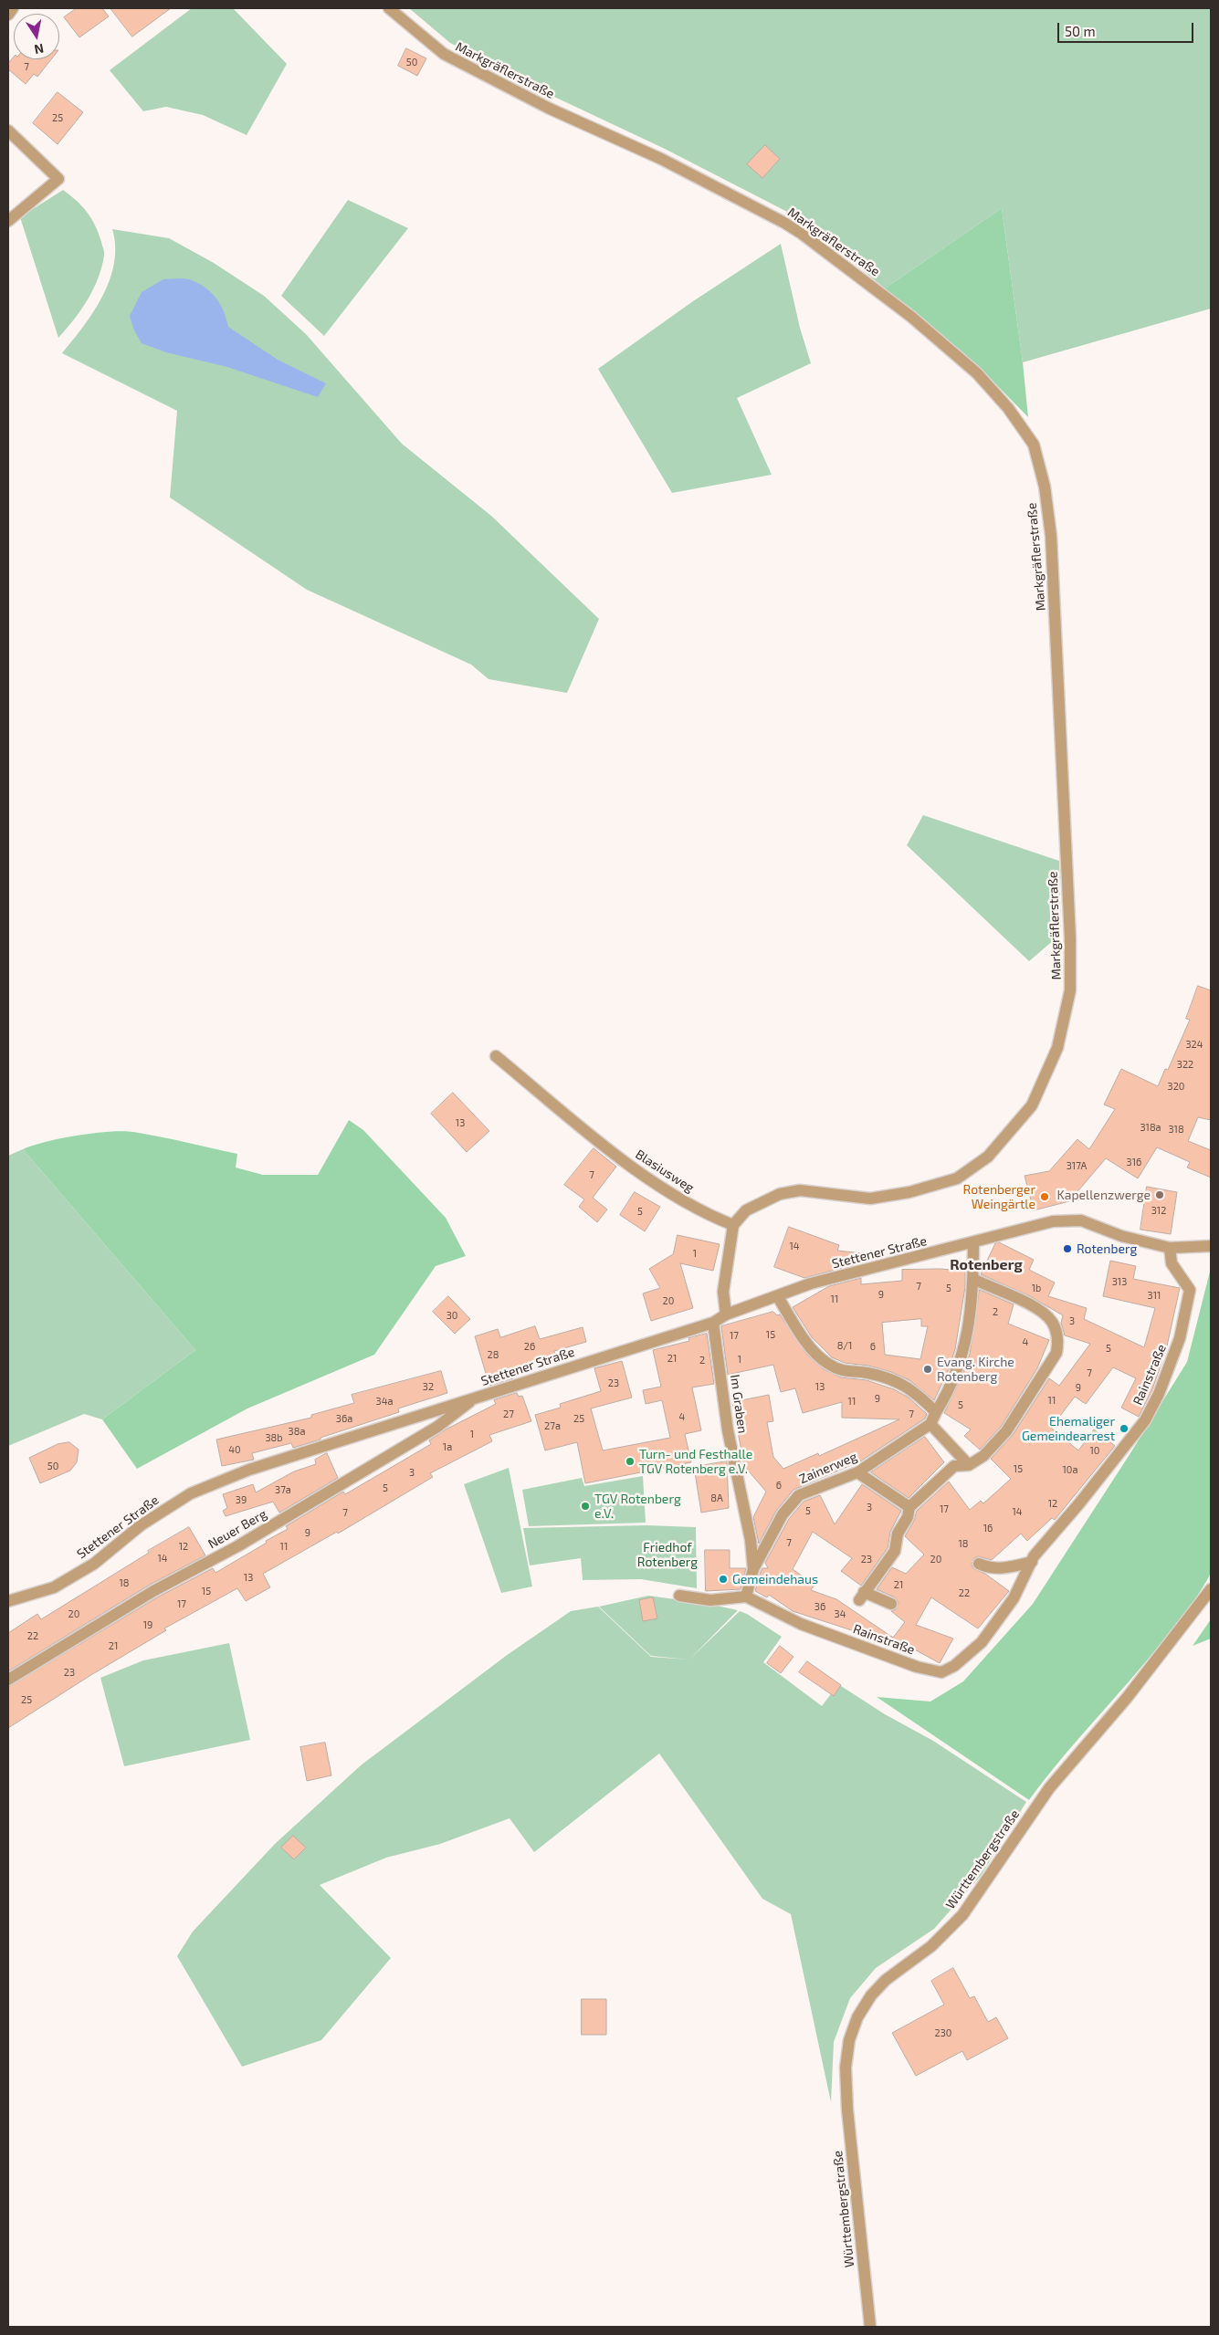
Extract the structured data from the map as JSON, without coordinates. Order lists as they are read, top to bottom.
{
  "streets": {
    "street": [
      "Markgräflerstraße",
      "Blasiusweg",
      "Stettener Straße",
      "Rainstraße",
      "Im Graben",
      "Zainerweg",
      "Neuer Berg",
      "Württembergstraße"
    ]
  },
  "crossings": [
    ["Markgräflerstraße", "Blasiusweg"],
    ["Stettener Straße", "Rainstraße"],
    ["Stettener Straße", "Im Graben"],
    ["Stettener Straße", "Neuer Berg"],
    ["Rainstraße", "Im Graben"],
    ["Im Graben", "Zainerweg"]
  ],
  "districts": ["Rotenberg"],
  "parks": ["Friedhof Rotenberg"],
  "places": [
    "Kapellenzwerge",
    "Rotenberger Weingärtle",
    "Rotenberg",
    "Evang. Kirche Rotenberg",
    "Ehemaliger Gemeindearrest",
    "Turn- und Festhalle TGV Rotenberg e.V.",
    "TGV Rotenberg e.V.",
    "Gemeindehaus"
  ],
  "house_numbers": [
    "50",
    "7",
    "25",
    "324",
    "322",
    "320",
    "13",
    "318a",
    "318",
    "316",
    "317A",
    "7",
    "312",
    "5",
    "14",
    "1",
    "313",
    "7",
    "5",
    "1b",
    "9",
    "311",
    "11",
    "20",
    "2",
    "30",
    "3",
    "15",
    "17",
    "4",
    "8/1",
    "26",
    "6",
    "5",
    "28",
    "21",
    "1",
    "2",
    "7",
    "23",
    "32",
    "13",
    "9",
    "9",
    "11",
    "34a",
    "11",
    "5",
    "27",
    "7",
    "4",
    "36a",
    "25",
    "27a",
    "38a",
    "1",
    "38b",
    "1a",
    "40",
    "10",
    "50",
    "15",
    "10a",
    "3",
    "6",
    "5",
    "37a",
    "8A",
    "39",
    "12",
    "3",
    "17",
    "5",
    "14",
    "7",
    "16",
    "9",
    "7",
    "18",
    "12",
    "11",
    "14",
    "23",
    "20",
    "13",
    "18",
    "21",
    "15",
    "22",
    "17",
    "36",
    "20",
    "34",
    "19",
    "22",
    "21",
    "23",
    "25",
    "230"
  ],
  "scale_bar": "50 m",
  "north": "bottom"
}
